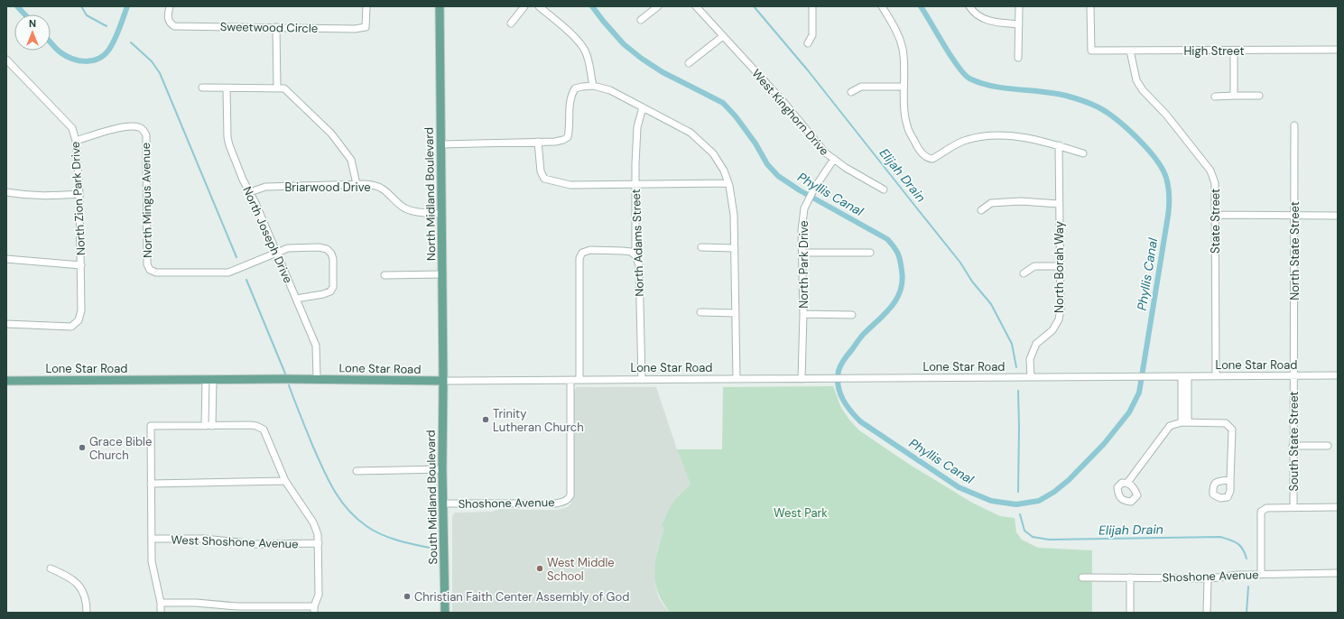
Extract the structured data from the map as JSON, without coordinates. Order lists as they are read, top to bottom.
{
  "streets": {
    "main road": ["North Midland Boulevard", "Lone Star Road", "South Midland Boulevard"],
    "street": [
      "Sweetwood Circle",
      "High Street",
      "West Kinghorn Drive",
      "Briarwood Drive",
      "North Zion Park Drive",
      "North Mingus Avenue",
      "State Street",
      "North Joseph Drive",
      "North Adams Street",
      "North State Street",
      "North Park Drive",
      "North Borah Way",
      "South State Street",
      "Shoshone Avenue",
      "West Shoshone Avenue"
    ]
  },
  "crossings": [
    ["High Street", "State Street"],
    ["West Kinghorn Drive", "North Park Drive"],
    ["Briarwood Drive", "North Midland Boulevard"],
    ["Briarwood Drive", "North Joseph Drive"],
    ["North Midland Boulevard", "Lone Star Road"],
    ["North Midland Boulevard", "South Midland Boulevard"],
    ["North Zion Park Drive", "North Mingus Avenue"],
    ["North Mingus Avenue", "North Joseph Drive"],
    ["State Street", "Lone Star Road"],
    ["North Joseph Drive", "Lone Star Road"],
    ["North Adams Street", "Lone Star Road"],
    ["North State Street", "Lone Star Road"],
    ["North State Street", "South State Street"],
    ["North Park Drive", "Lone Star Road"],
    ["North Borah Way", "Lone Star Road"],
    ["Lone Star Road", "South State Street"],
    ["Lone Star Road", "South Midland Boulevard"],
    ["Lone Star Road", "Shoshone Avenue"],
    ["South Midland Boulevard", "Shoshone Avenue"]
  ],
  "water": ["Elijah Drain", "Phyllis Canal"],
  "parks": ["West Park"],
  "places": [
    "Trinity Lutheran Church",
    "Grace Bible Church",
    "West Middle School",
    "Christian Faith Center Assembly of God"
  ],
  "north": "top"
}
